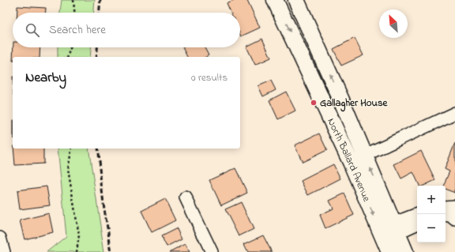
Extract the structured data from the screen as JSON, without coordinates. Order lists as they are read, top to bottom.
{
  "streets": {
    "main road": ["North Ballard Avenue"]
  },
  "places": ["Gallagher House"],
  "north": "top left",
  "page": {
    "search": "Search here",
    "heading": ["Nearby", "0 results"],
    "map_buttons": ["+", "−"]
  }
}
